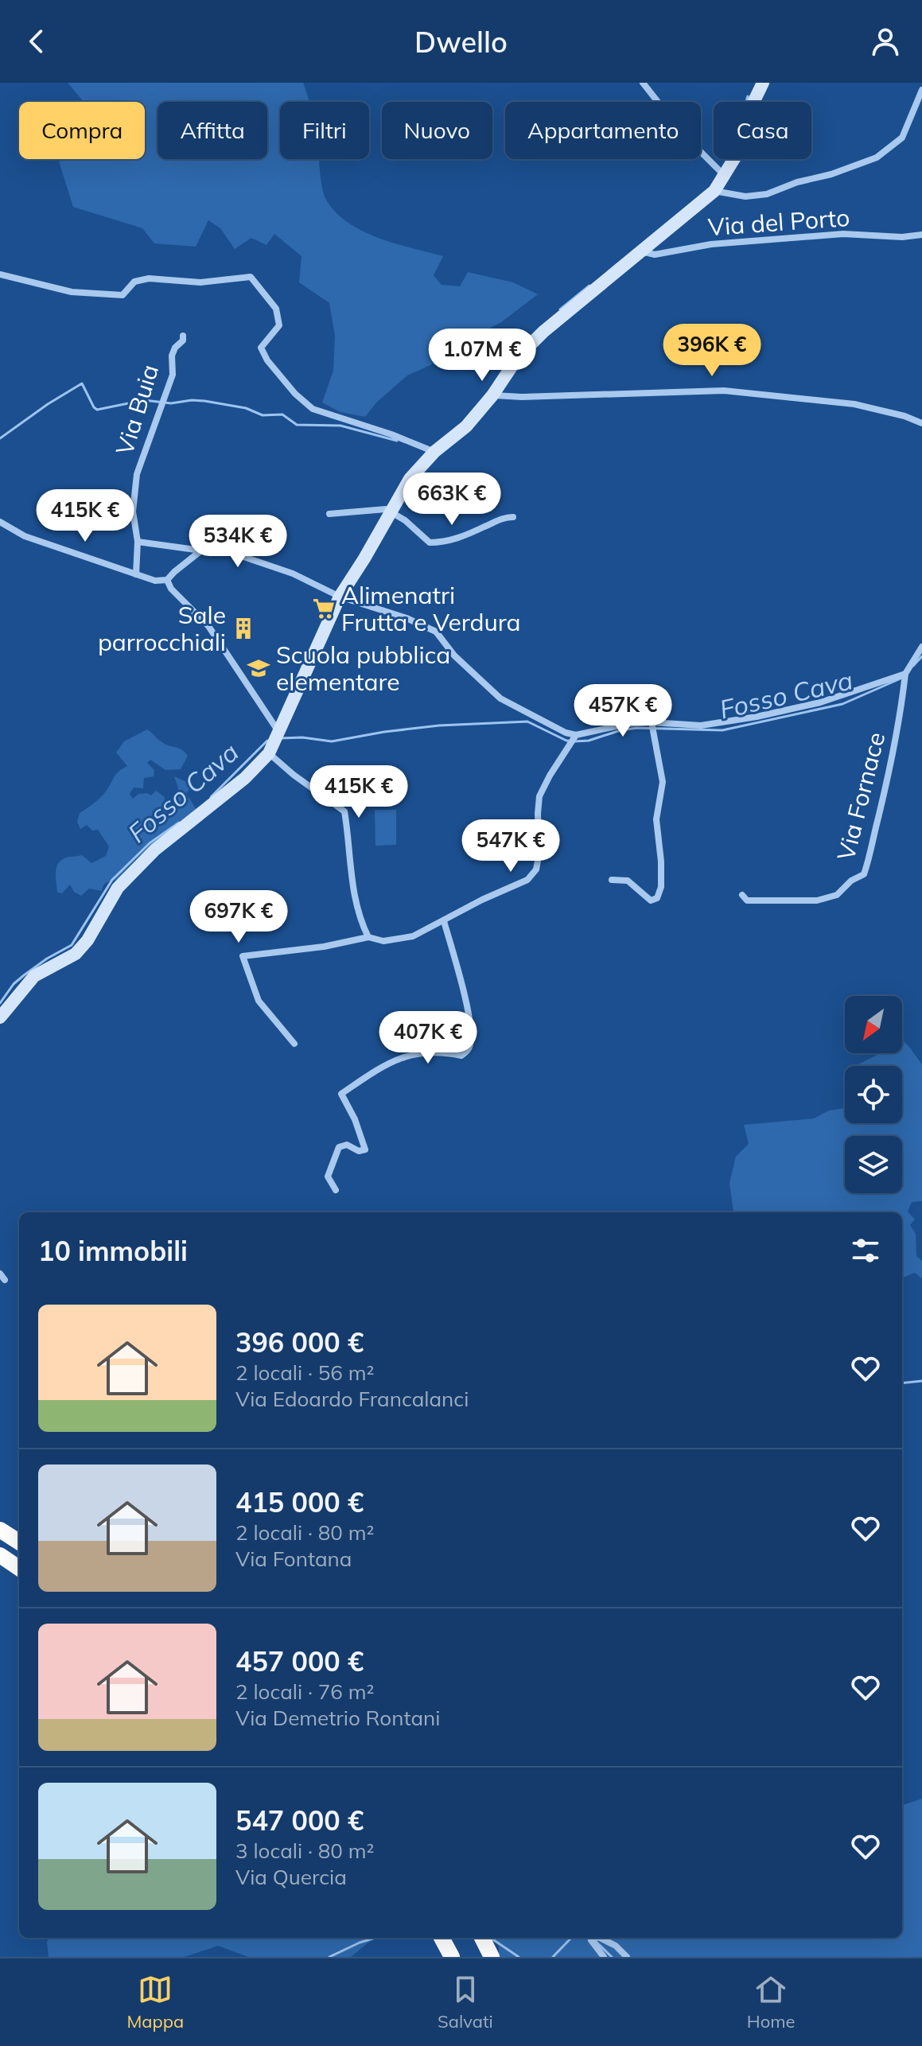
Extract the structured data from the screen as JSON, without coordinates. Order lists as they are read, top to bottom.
{
  "streets": {
    "street": ["Via del Porto", "Via Buia", "Via Fornace"]
  },
  "water": ["Fosso Cava"],
  "places": {
    "supermarket": ["Alimenatri Frutta e Verdura"],
    "building": ["Sale parrocchiali"],
    "school or university": ["Scuola pubblica elementare"]
  },
  "north": "bottom left",
  "page": {
    "header": "Dwello",
    "chip": [
      "Compra",
      "Affitta",
      "Filtri",
      "Nuovo",
      "Appartamento",
      "Casa"
    ],
    "price": [
      "396K €",
      "1.07M €",
      "663K €",
      "415K €",
      "534K €",
      "457K €",
      "415K €",
      "547K €",
      "697K €",
      "407K €"
    ],
    "heading": "10 immobili",
    "list": [
      {
        "name": "396 000 €",
        "note": "2 locali · 56 m² · Via Edoardo Francalanci"
      },
      {
        "name": "415 000 €",
        "note": "2 locali · 80 m² · Via Fontana"
      },
      {
        "name": "457 000 €",
        "note": "2 locali · 76 m² · Via Demetrio Rontani"
      },
      {
        "name": "547 000 €",
        "note": "3 locali · 80 m² · Via Quercia"
      }
    ],
    "tabs": ["Mappa", "Salvati", "Home"]
  }
}
